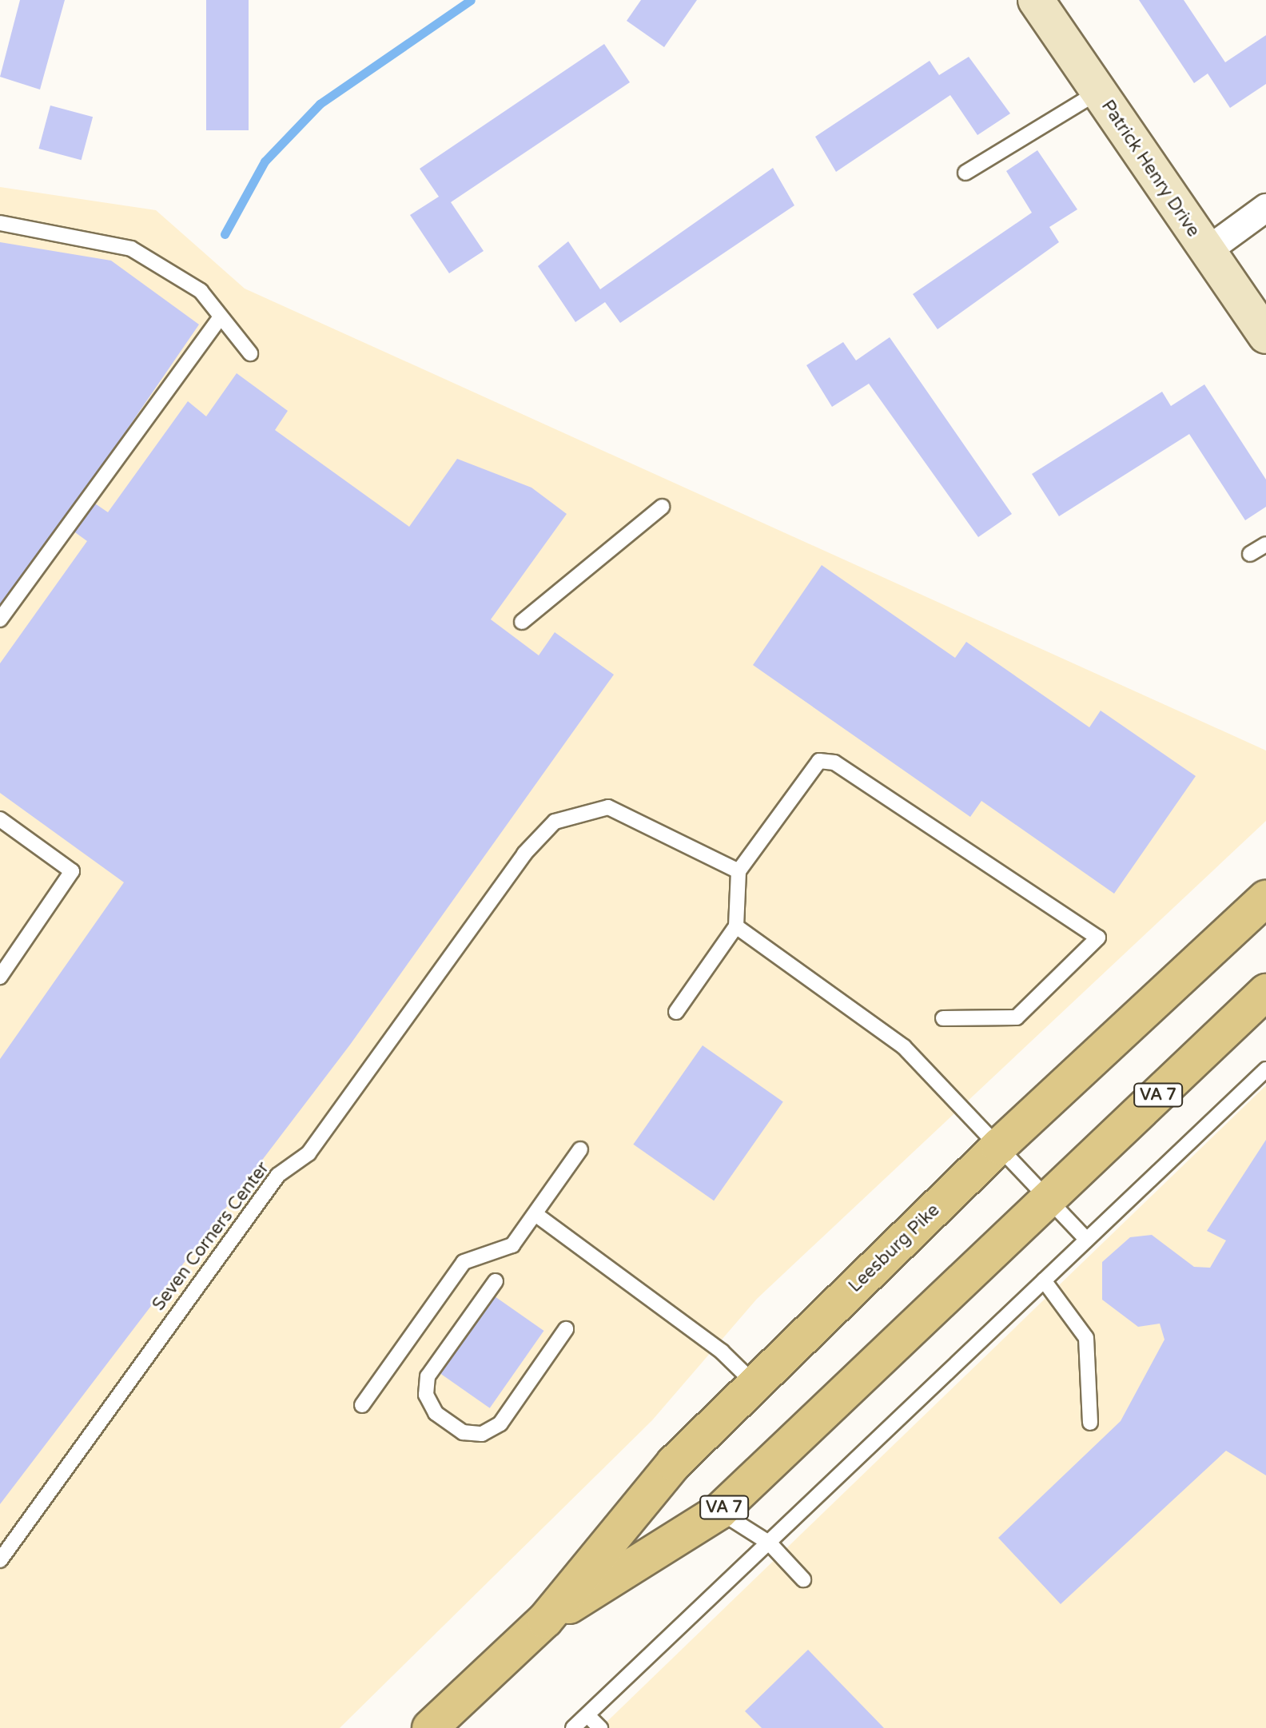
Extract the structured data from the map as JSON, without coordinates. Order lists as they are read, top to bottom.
{
  "streets": {
    "main road": ["VA 7", "Leesburg Pike"],
    "street": ["Patrick Henry Drive"],
    "lane": ["Seven Corners Center"]
  }
}
